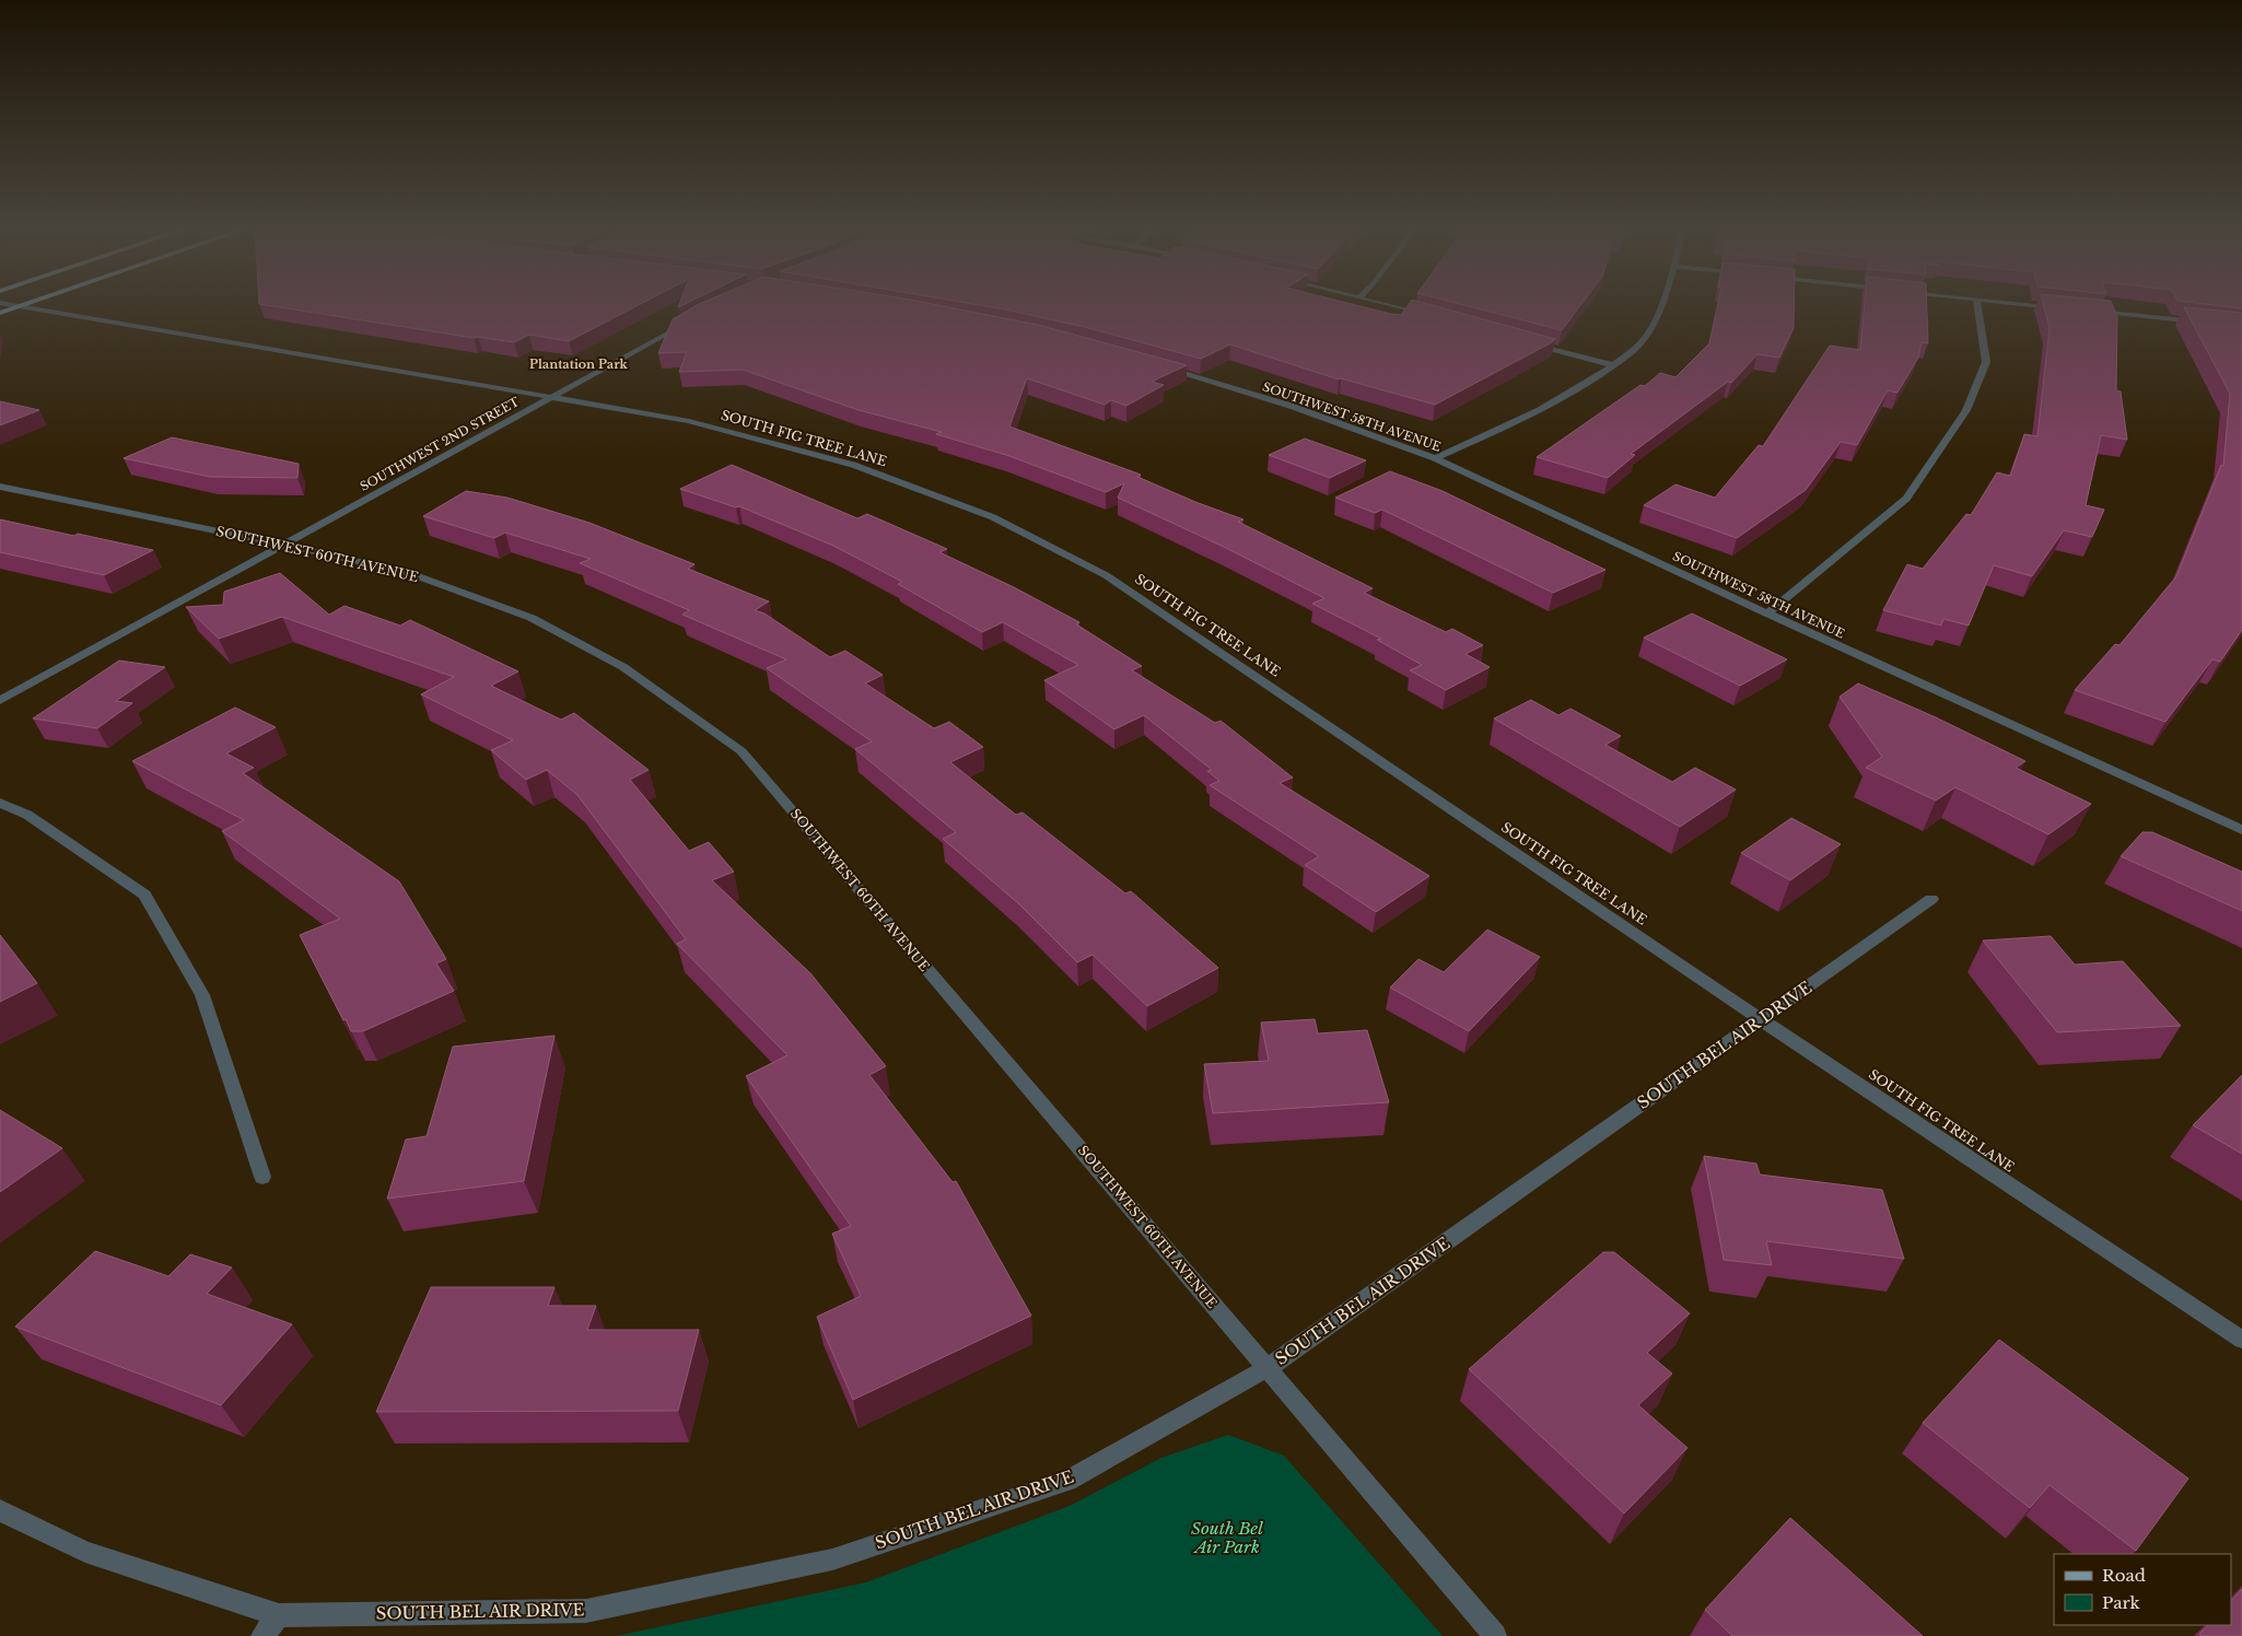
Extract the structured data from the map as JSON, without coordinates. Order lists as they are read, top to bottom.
{
  "streets": {
    "street": [
      "SOUTHWEST 58TH AVENUE",
      "SOUTH FIG TREE LANE",
      "SOUTHWEST 2ND STREET",
      "SOUTHWEST 60TH AVENUE",
      "SOUTH BEL AIR DRIVE"
    ]
  },
  "crossings": [
    ["SOUTH FIG TREE LANE", "SOUTHWEST 2ND STREET"],
    ["SOUTH FIG TREE LANE", "SOUTH BEL AIR DRIVE"],
    ["SOUTHWEST 2ND STREET", "SOUTHWEST 60TH AVENUE"],
    ["SOUTHWEST 60TH AVENUE", "SOUTH BEL AIR DRIVE"]
  ],
  "districts": ["Plantation Park"],
  "parks": ["South Bel Air Park"],
  "legend": ["Road", "Park"]
}
